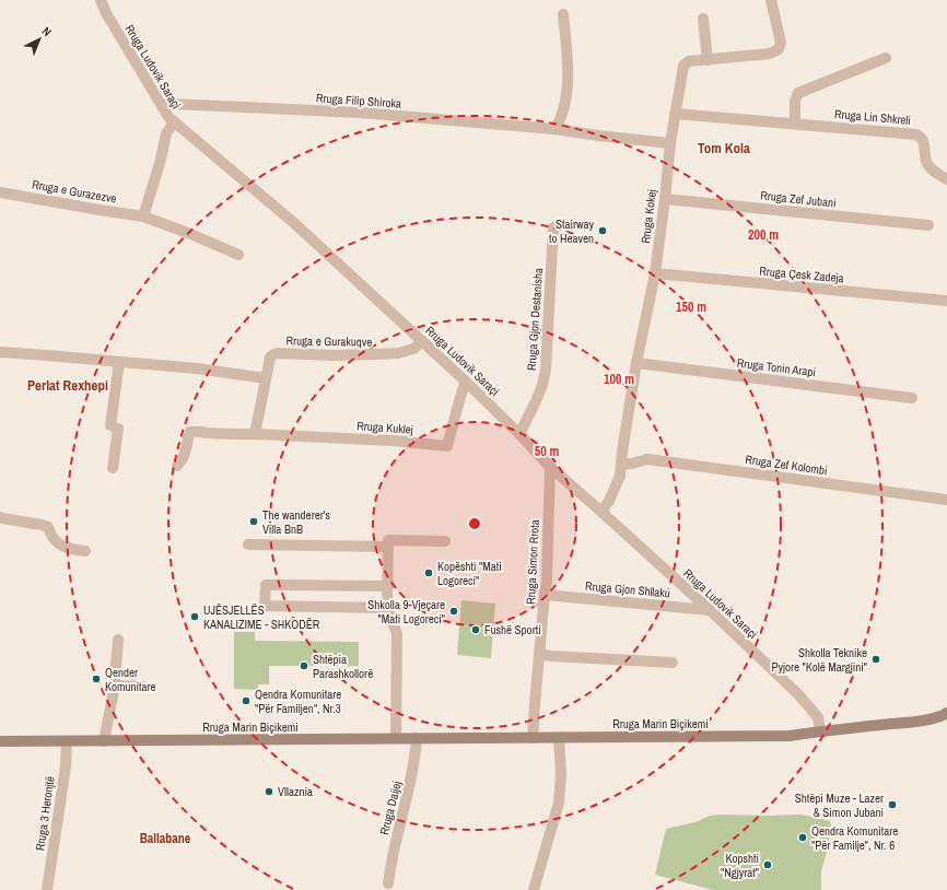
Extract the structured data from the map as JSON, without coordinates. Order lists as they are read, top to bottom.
{
  "streets": {
    "main road": ["Rruga Marin Biçikemi"],
    "street": [
      "Rruga Ludovik Saraçi",
      "Rruga Filip Shiroka",
      "Rruga Lin Shkreli",
      "Rruga e Gurazezve",
      "Rruga Zef Jubani",
      "Rruga Kokej",
      "Rruga Çesk Zadeja",
      "Rruga Gjon Destanisha",
      "Rruga e Gurakuqve",
      "Rruga Tonin Arapi",
      "Rruga Kuklej",
      "Rruga Zef Kolombi",
      "Rruga Simon Rrota",
      "Rruga Gjon Shllaku",
      "Rruga Daijej",
      "Rruga 3 Heronjtë"
    ]
  },
  "crossings": [
    ["Rruga Ludovik Saraçi", "Rruga Filip Shiroka"],
    ["Rruga Ludovik Saraçi", "Rruga Kokej"],
    ["Rruga Ludovik Saraçi", "Rruga Gjon Destanisha"],
    ["Rruga Ludovik Saraçi", "Rruga e Gurakuqve"],
    ["Rruga Ludovik Saraçi", "Rruga Kuklej"],
    ["Rruga Ludovik Saraçi", "Rruga Simon Rrota"],
    ["Rruga Ludovik Saraçi", "Rruga Gjon Shllaku"],
    ["Rruga Ludovik Saraçi", "Rruga Marin Biçikemi"],
    ["Rruga Filip Shiroka", "Rruga Kokej"],
    ["Rruga Lin Shkreli", "Rruga Kokej"],
    ["Rruga Zef Jubani", "Rruga Kokej"],
    ["Rruga Kokej", "Rruga Çesk Zadeja"],
    ["Rruga Kokej", "Rruga Tonin Arapi"],
    ["Rruga Kokej", "Rruga Zef Kolombi"],
    ["Rruga Simon Rrota", "Rruga Gjon Shllaku"],
    ["Rruga Simon Rrota", "Rruga Marin Biçikemi"],
    ["Rruga Marin Biçikemi", "Rruga Daijej"],
    ["Rruga Marin Biçikemi", "Rruga 3 Heronjtë"]
  ],
  "districts": ["Tom Kola", "Perlat Rexhepi", "Ballabane"],
  "places": [
    "Stairway to Heaven",
    "The wanderer's Villa BnB",
    "Kopështi \"Mati Logoreci\"",
    "Shkolla 9-Vjeçare \"Mati Logoreci\"",
    "UJËSJELLËS KANALIZIME - SHKODËR",
    "Fushë Sporti",
    "Shkolla Teknike Pyjore \"Kolë Margjini\"",
    "Shtëpia Parashkollorë",
    "Qender Komunitare",
    "Qendra Komunitare \"Për Familjen\", Nr.3",
    "Vllaznia",
    "Shtëpi Muze - Lazer & Simon Jubani",
    "Qendra Komunitare \"Për Familje\", Nr. 6",
    "Kopshti \"Ngjyrat\""
  ],
  "north": "top right",
  "rings": [
    "200 m",
    "150 m",
    "100 m",
    "50 m"
  ]
}
